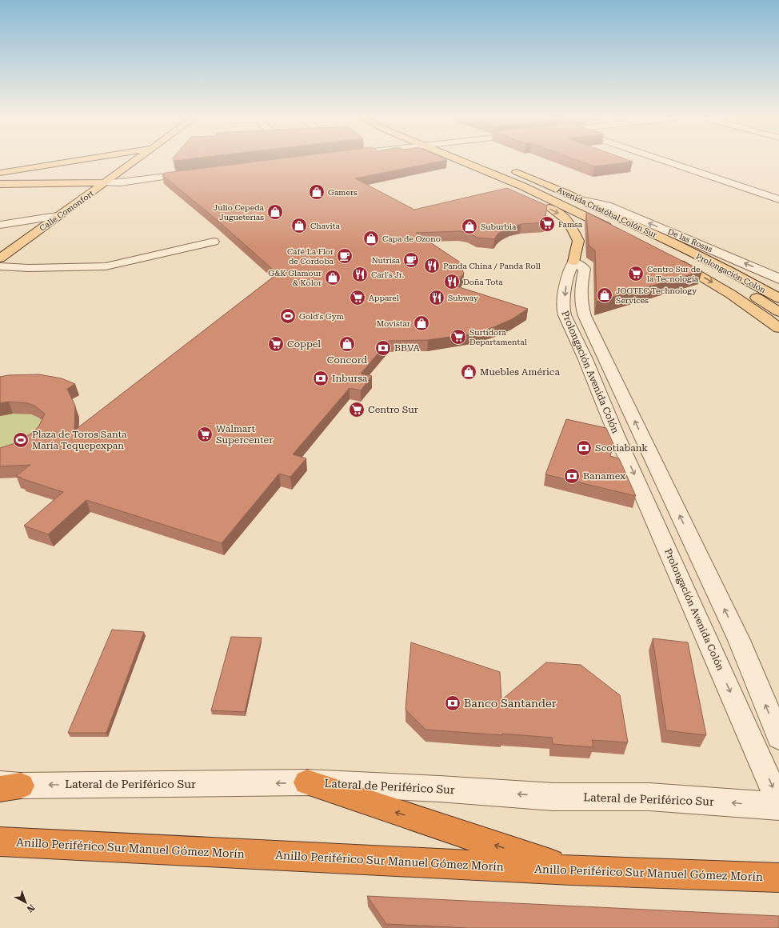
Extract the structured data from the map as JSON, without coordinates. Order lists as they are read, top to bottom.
{
  "streets": {
    "highway": ["Anillo Periférico Sur Manuel Gómez Morín"],
    "main road": ["Calle Comonfort", "Avenida Cristóbal Colón Sur", "Prolongación Colón"],
    "street": ["De las Rosas", "Prolongación Avenida Colón", "Lateral de Periférico Sur"]
  },
  "crossings": [
    ["Avenida Cristóbal Colón Sur", "De las Rosas"],
    ["Avenida Cristóbal Colón Sur", "Prolongación Colón"]
  ],
  "one_way": ["Lateral de Periférico Sur"],
  "places": {
    "shop": [
      "Gamers",
      "Julio Cepeda Jugueterías",
      "Chavita",
      "Suburbia",
      "Capa de Ozono",
      "G&K Glamour & Kolor",
      "JOGTEC Technology Services",
      "Movistar",
      "Concord",
      "Muebles América"
    ],
    "supermarket": [
      "Famsa",
      "Centro Sur de la Tecnología",
      "Apparel",
      "Surtidora Departamental",
      "Coppel",
      "Centro Sur",
      "Walmart Supercenter"
    ],
    "cafe": ["Café La Flor de Córdoba", "Nutrisa"],
    "restaurant": [
      "Panda China / Panda Roll",
      "Carl's Jr.",
      "Doña Tota",
      "Subway"
    ],
    "sports": ["Gold's Gym", "Plaza de Toros Santa María Tequepexpan"],
    "bank": [
      "BBVA",
      "Inbursa",
      "Scotiabank",
      "Banamex",
      "Banco Santander"
    ]
  },
  "north": "bottom right"
}
